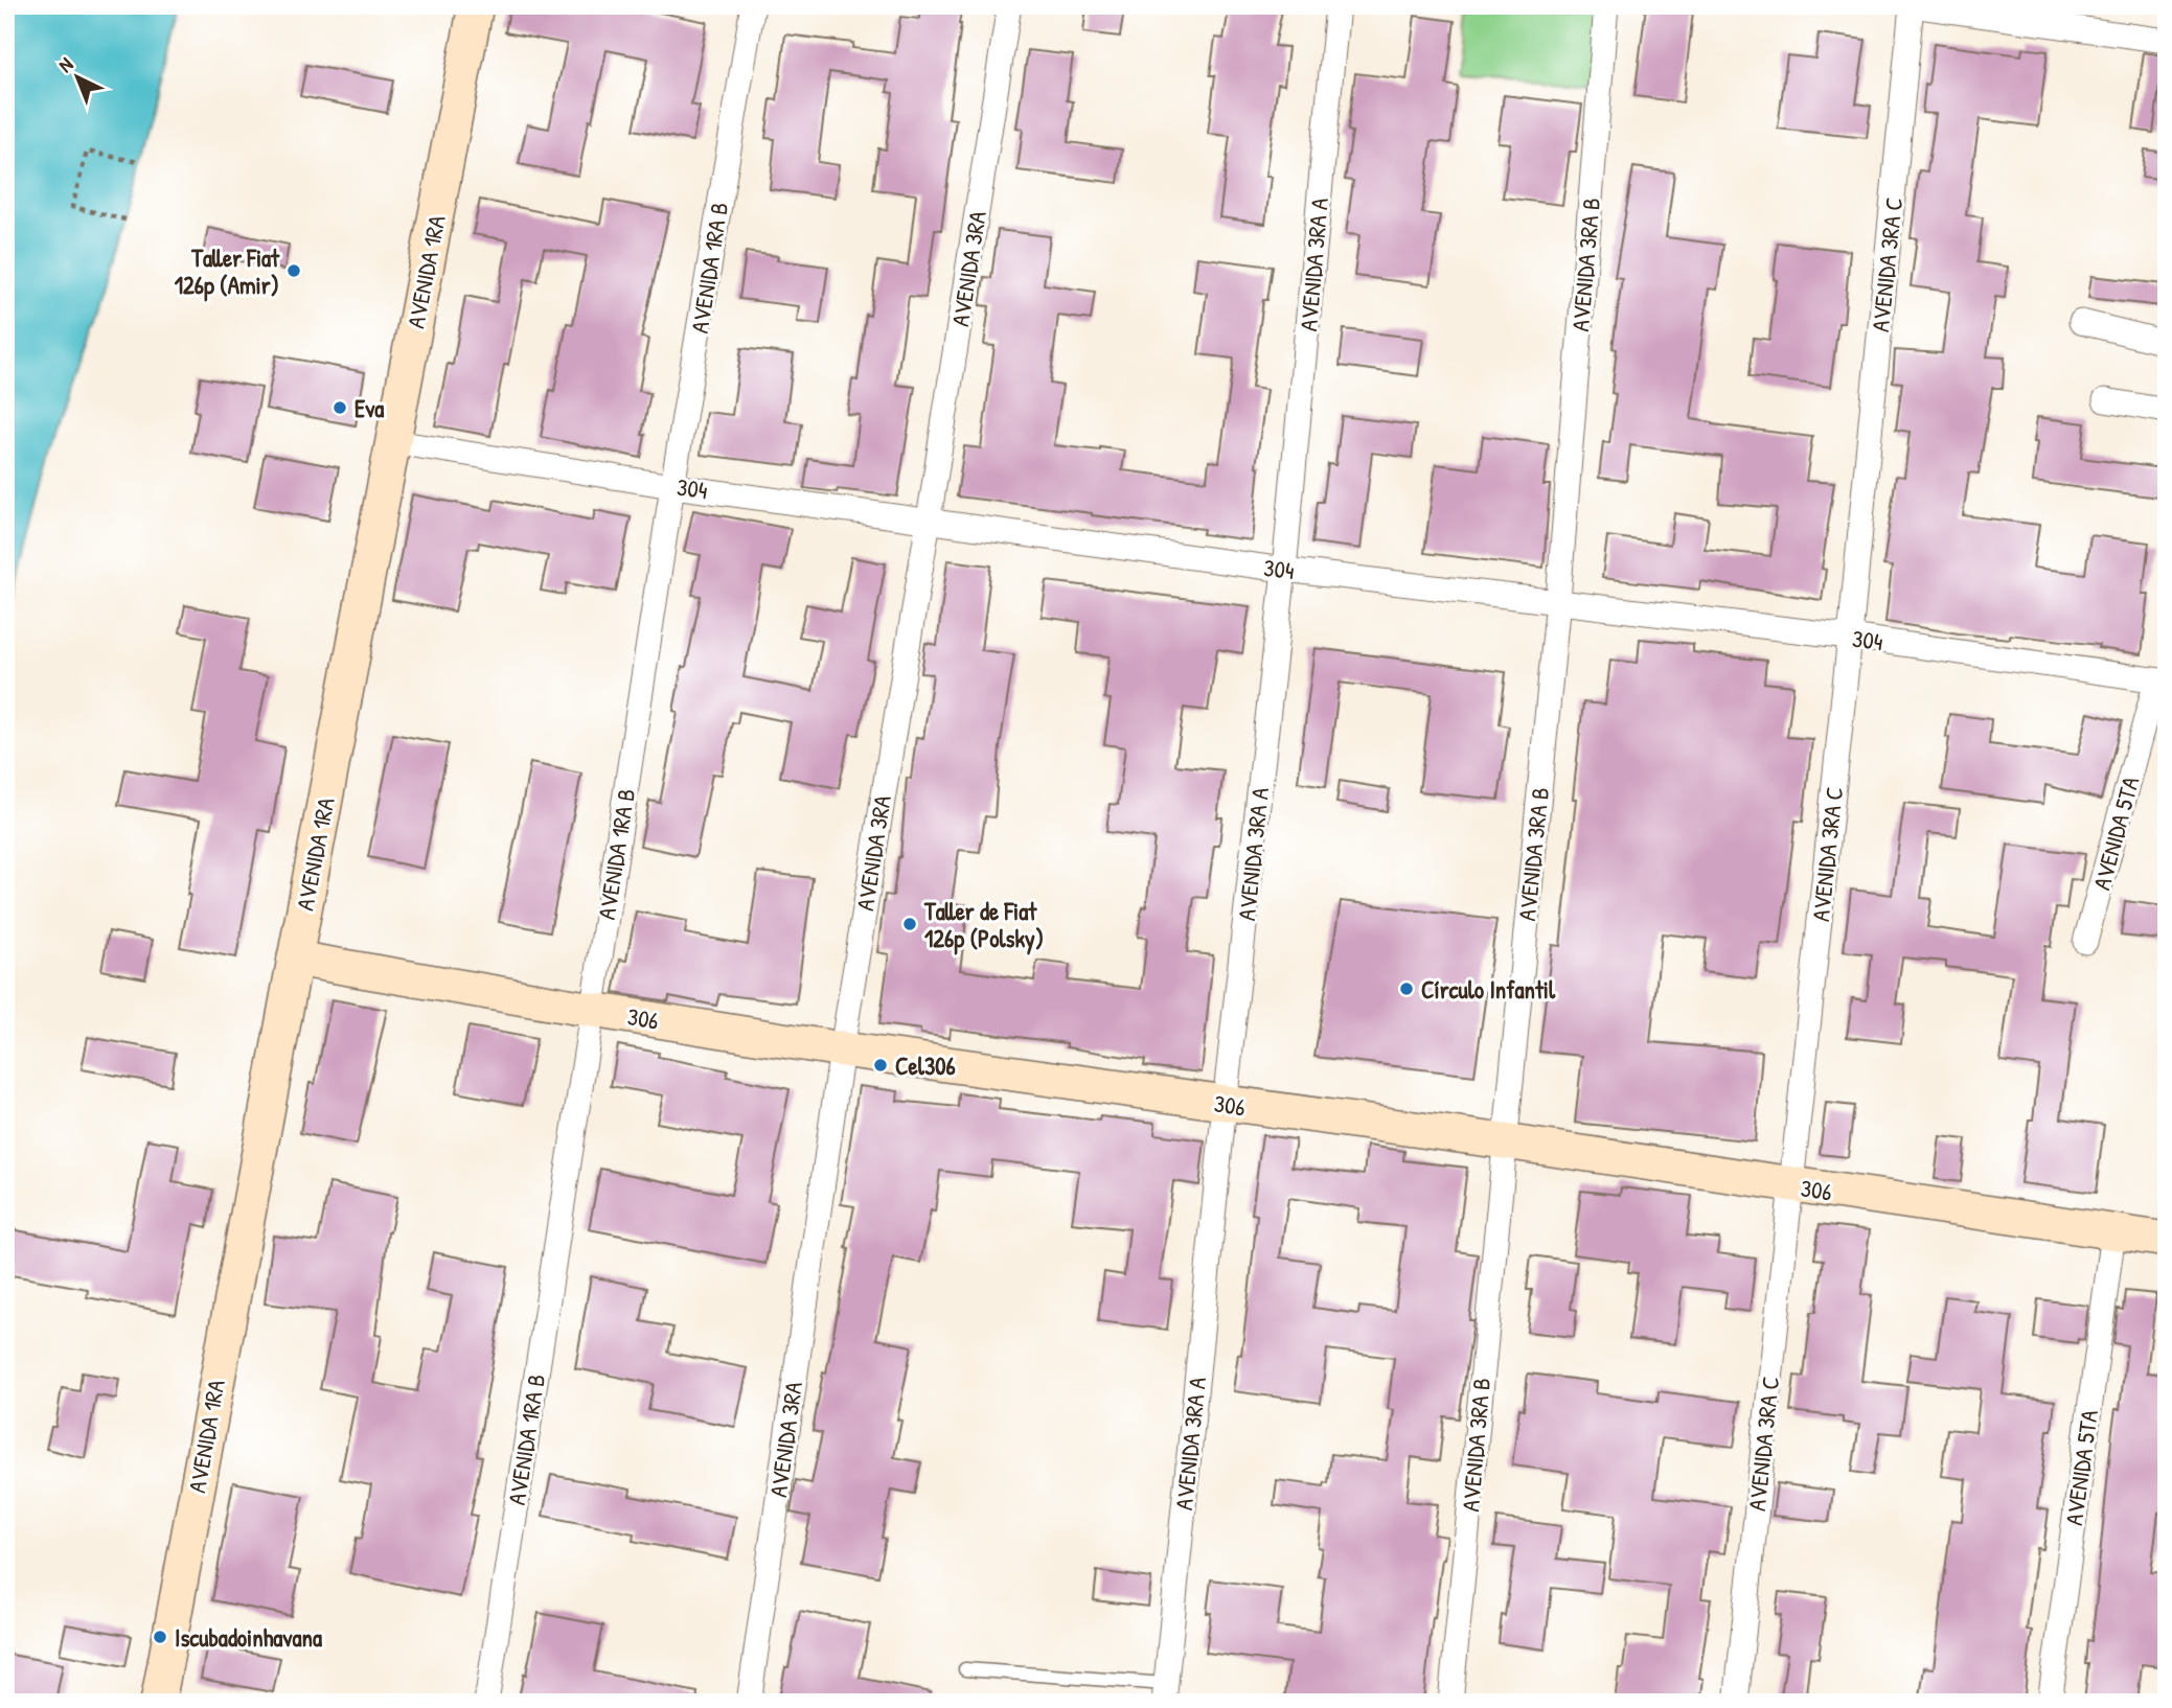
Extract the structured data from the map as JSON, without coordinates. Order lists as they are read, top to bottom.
{
  "streets": {
    "street": [
      "AVENIDA 3RA A",
      "AVENIDA 3RA B",
      "AVENIDA 3RA C",
      "AVENIDA 1RA B",
      "AVENIDA 3RA",
      "AVENIDA 1RA",
      "304",
      "AVENIDA 5TA",
      "306"
    ]
  },
  "crossings": [
    ["AVENIDA 3RA A", "304"],
    ["AVENIDA 3RA A", "306"],
    ["AVENIDA 3RA B", "304"],
    ["AVENIDA 3RA B", "306"],
    ["AVENIDA 3RA C", "304"],
    ["AVENIDA 3RA C", "306"],
    ["AVENIDA 1RA B", "304"],
    ["AVENIDA 1RA B", "306"],
    ["AVENIDA 3RA", "304"],
    ["AVENIDA 3RA", "306"],
    ["AVENIDA 1RA", "304"],
    ["AVENIDA 1RA", "306"],
    ["304", "AVENIDA 5TA"],
    ["AVENIDA 5TA", "306"]
  ],
  "places": [
    "Taller Fiat 126p (Amir)",
    "Eva",
    "Taller de Fiat 126p (Polsky)",
    "Círculo Infantil",
    "Cel306",
    "Iscubadoinhavana"
  ],
  "north": "top left"
}
